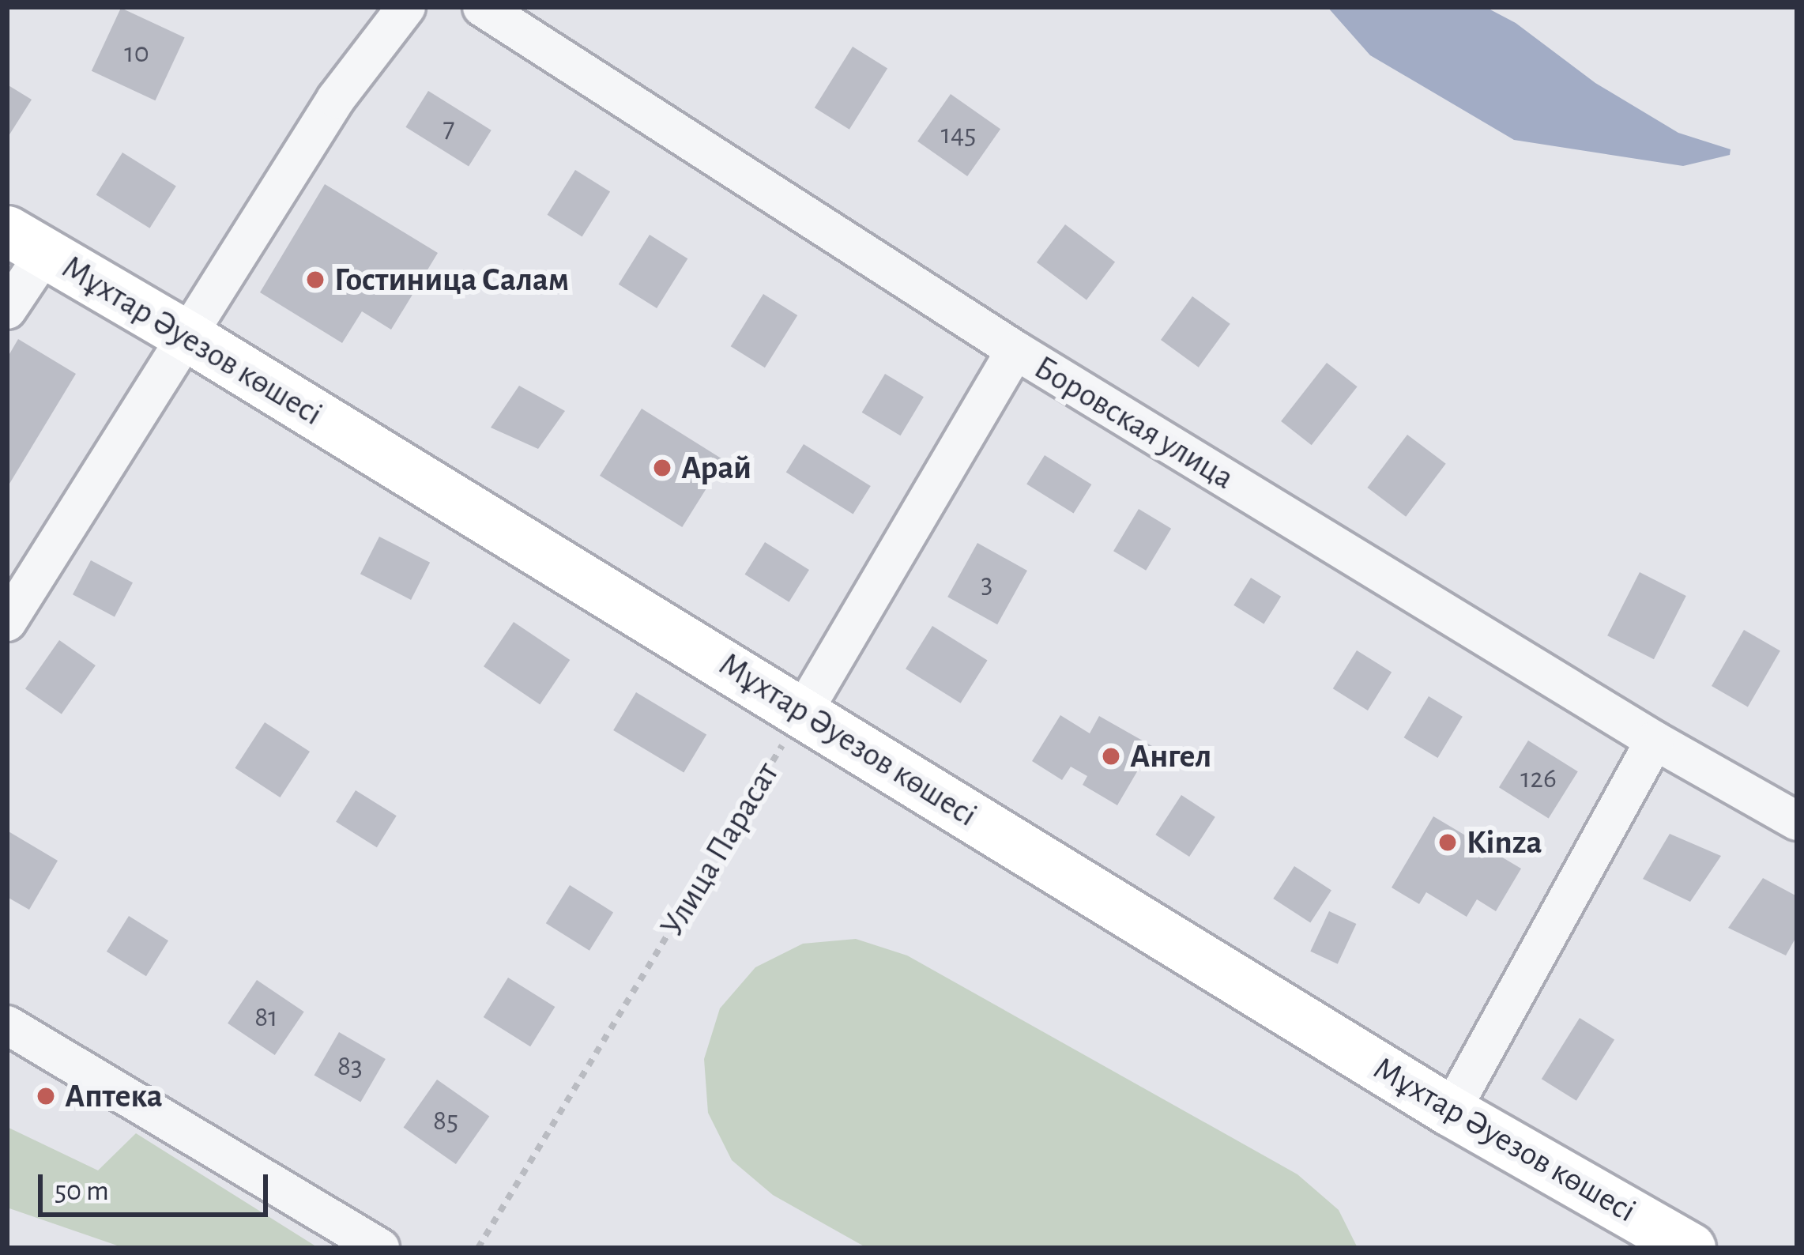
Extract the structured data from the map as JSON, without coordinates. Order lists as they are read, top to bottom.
{
  "streets": {
    "main road": ["Мұхтар Әуезов көшесі"],
    "street": ["Боровская улица"],
    "path": ["Улица Парасат"]
  },
  "crossings": [
    ["Мұхтар Әуезов көшесі", "Улица Парасат"]
  ],
  "places": [
    "Гостиница Салам",
    "Арай",
    "Ангел",
    "Kinza",
    "Аптека"
  ],
  "house_numbers": [
    "10",
    "7",
    "145",
    "3",
    "126",
    "81",
    "83",
    "85"
  ],
  "scale_bar": "50 m"
}
